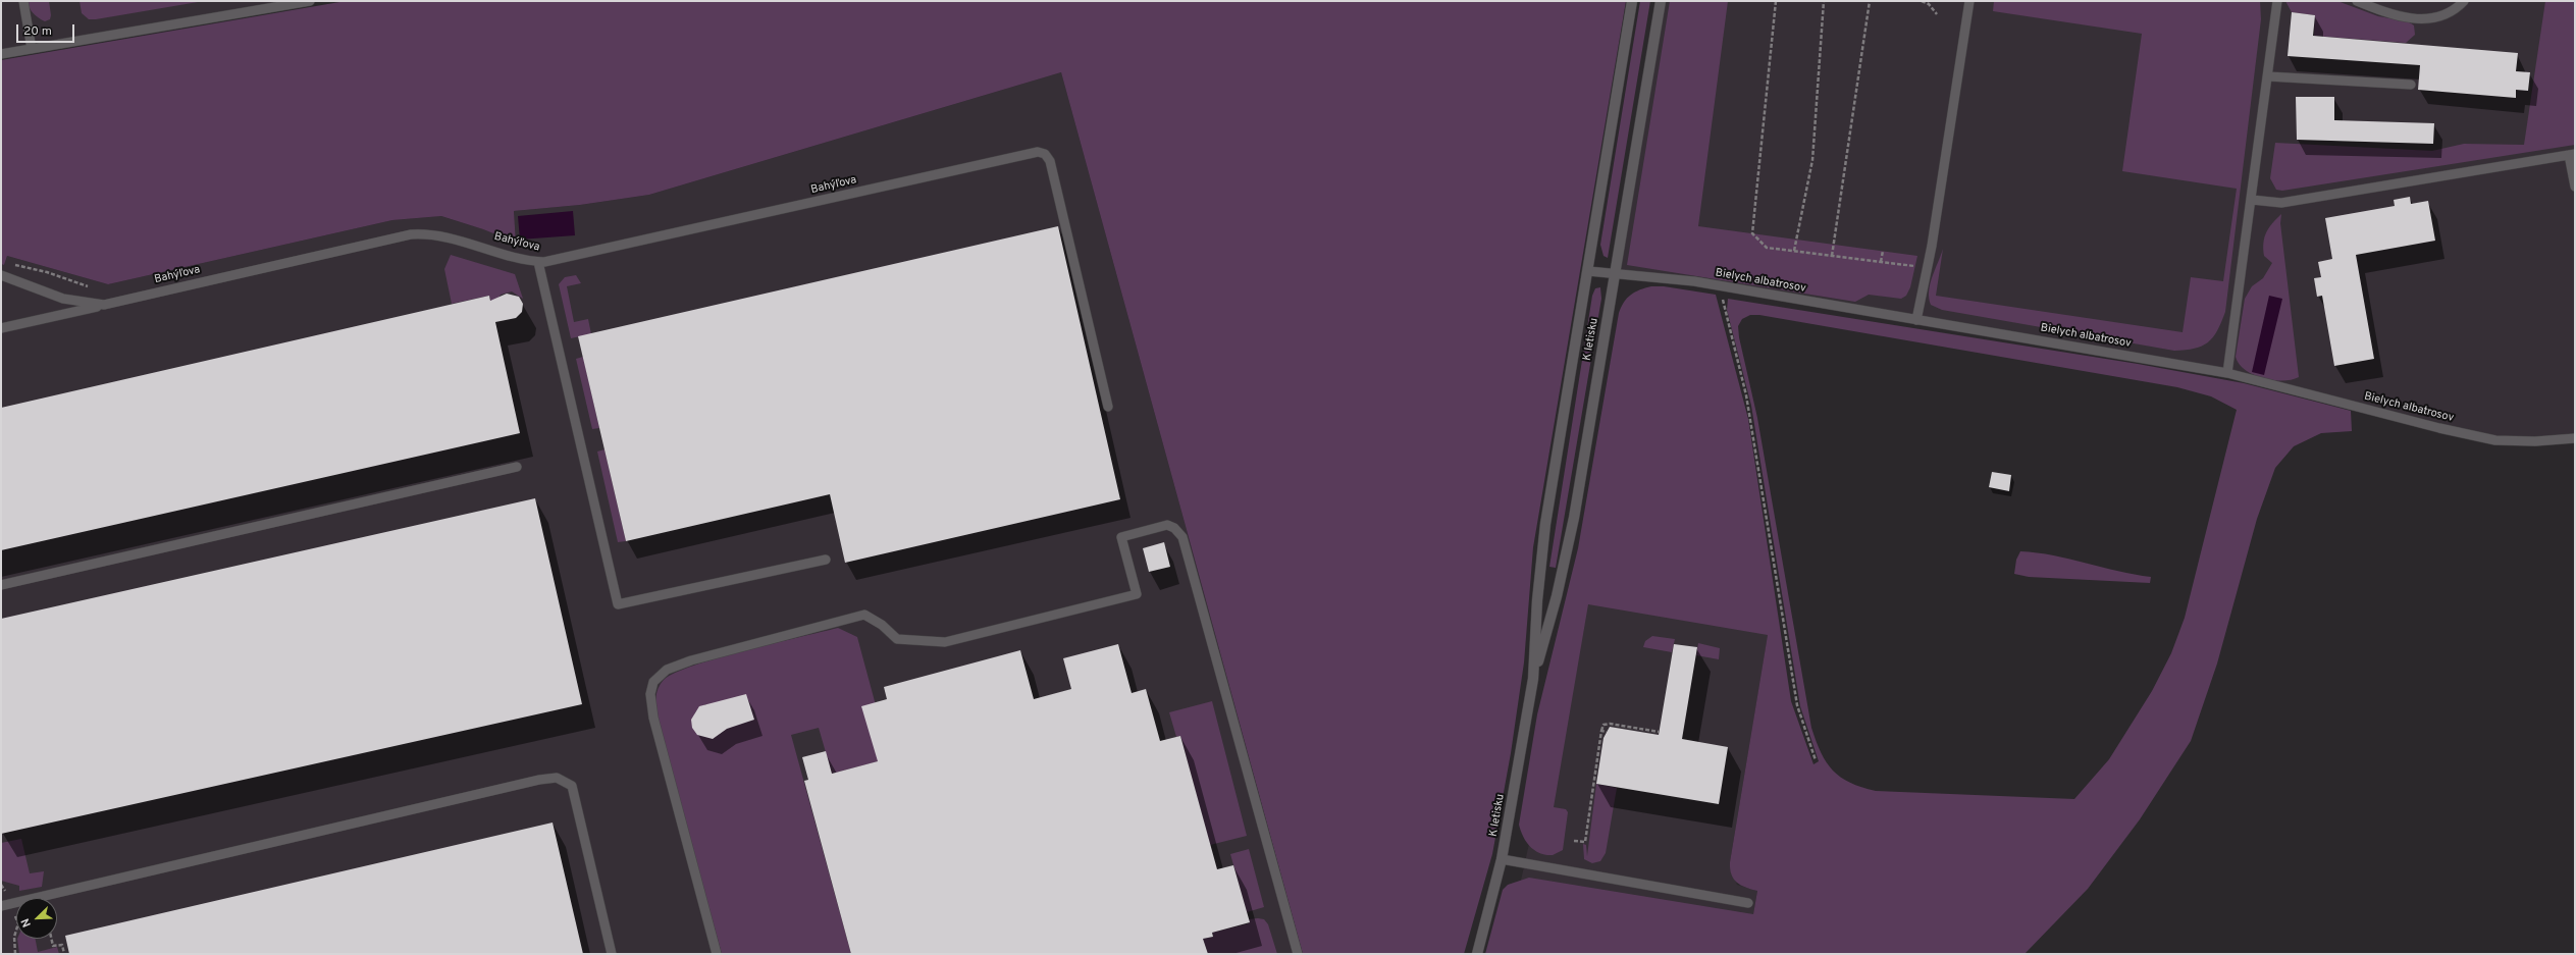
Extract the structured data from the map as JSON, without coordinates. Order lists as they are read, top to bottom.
{
  "streets": {
    "street": ["K letisku"],
    "lane": ["Bahýľova", "Bielych albatrosov"]
  },
  "crossings": [
    ["Bielych albatrosov", "K letisku"]
  ],
  "scale_bar": "20 m",
  "north": "bottom left"
}
